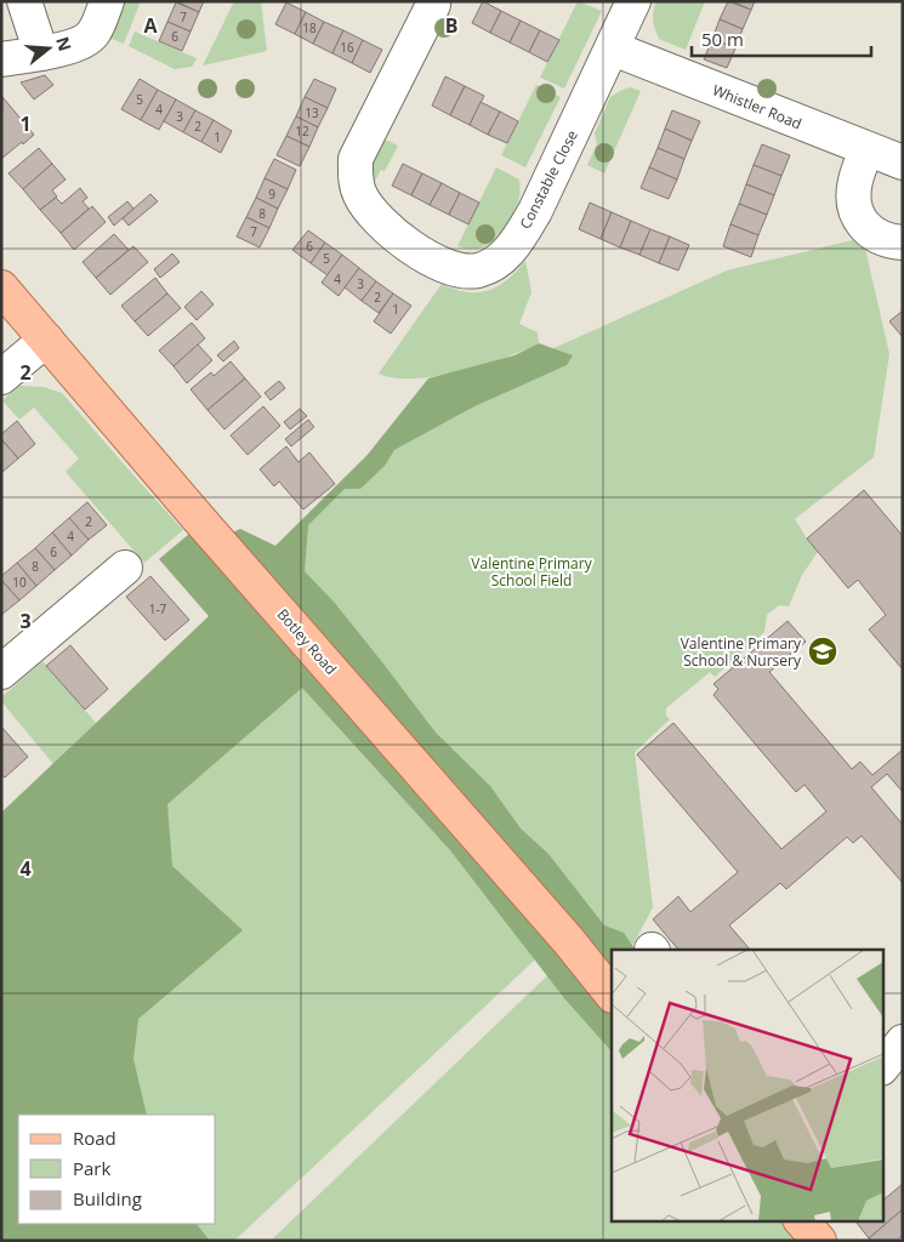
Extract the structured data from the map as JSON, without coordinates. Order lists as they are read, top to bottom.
{
  "streets": {
    "main road": ["Botley Road"],
    "street": ["Whistler Road", "Constable Close"]
  },
  "crossings": [
    ["Whistler Road", "Constable Close"]
  ],
  "parks": ["Valentine Primary School Field"],
  "places": {
    "school or university": ["Valentine Primary School & Nursery"]
  },
  "house_numbers": [
    "7",
    "18",
    "6",
    "16",
    "5",
    "4",
    "13",
    "3",
    "2",
    "12",
    "1",
    "9",
    "8",
    "7",
    "6",
    "5",
    "4",
    "3",
    "2",
    "1",
    "2",
    "4",
    "6",
    "8",
    "10",
    "1-7"
  ],
  "legend": ["Road", "Park", "Building"],
  "scale_bar": "50 m",
  "north": "right",
  "grid": {
    "columns": ["A", "B"],
    "rows": [
      "1",
      "2",
      "3",
      "4"
    ]
  }
}
